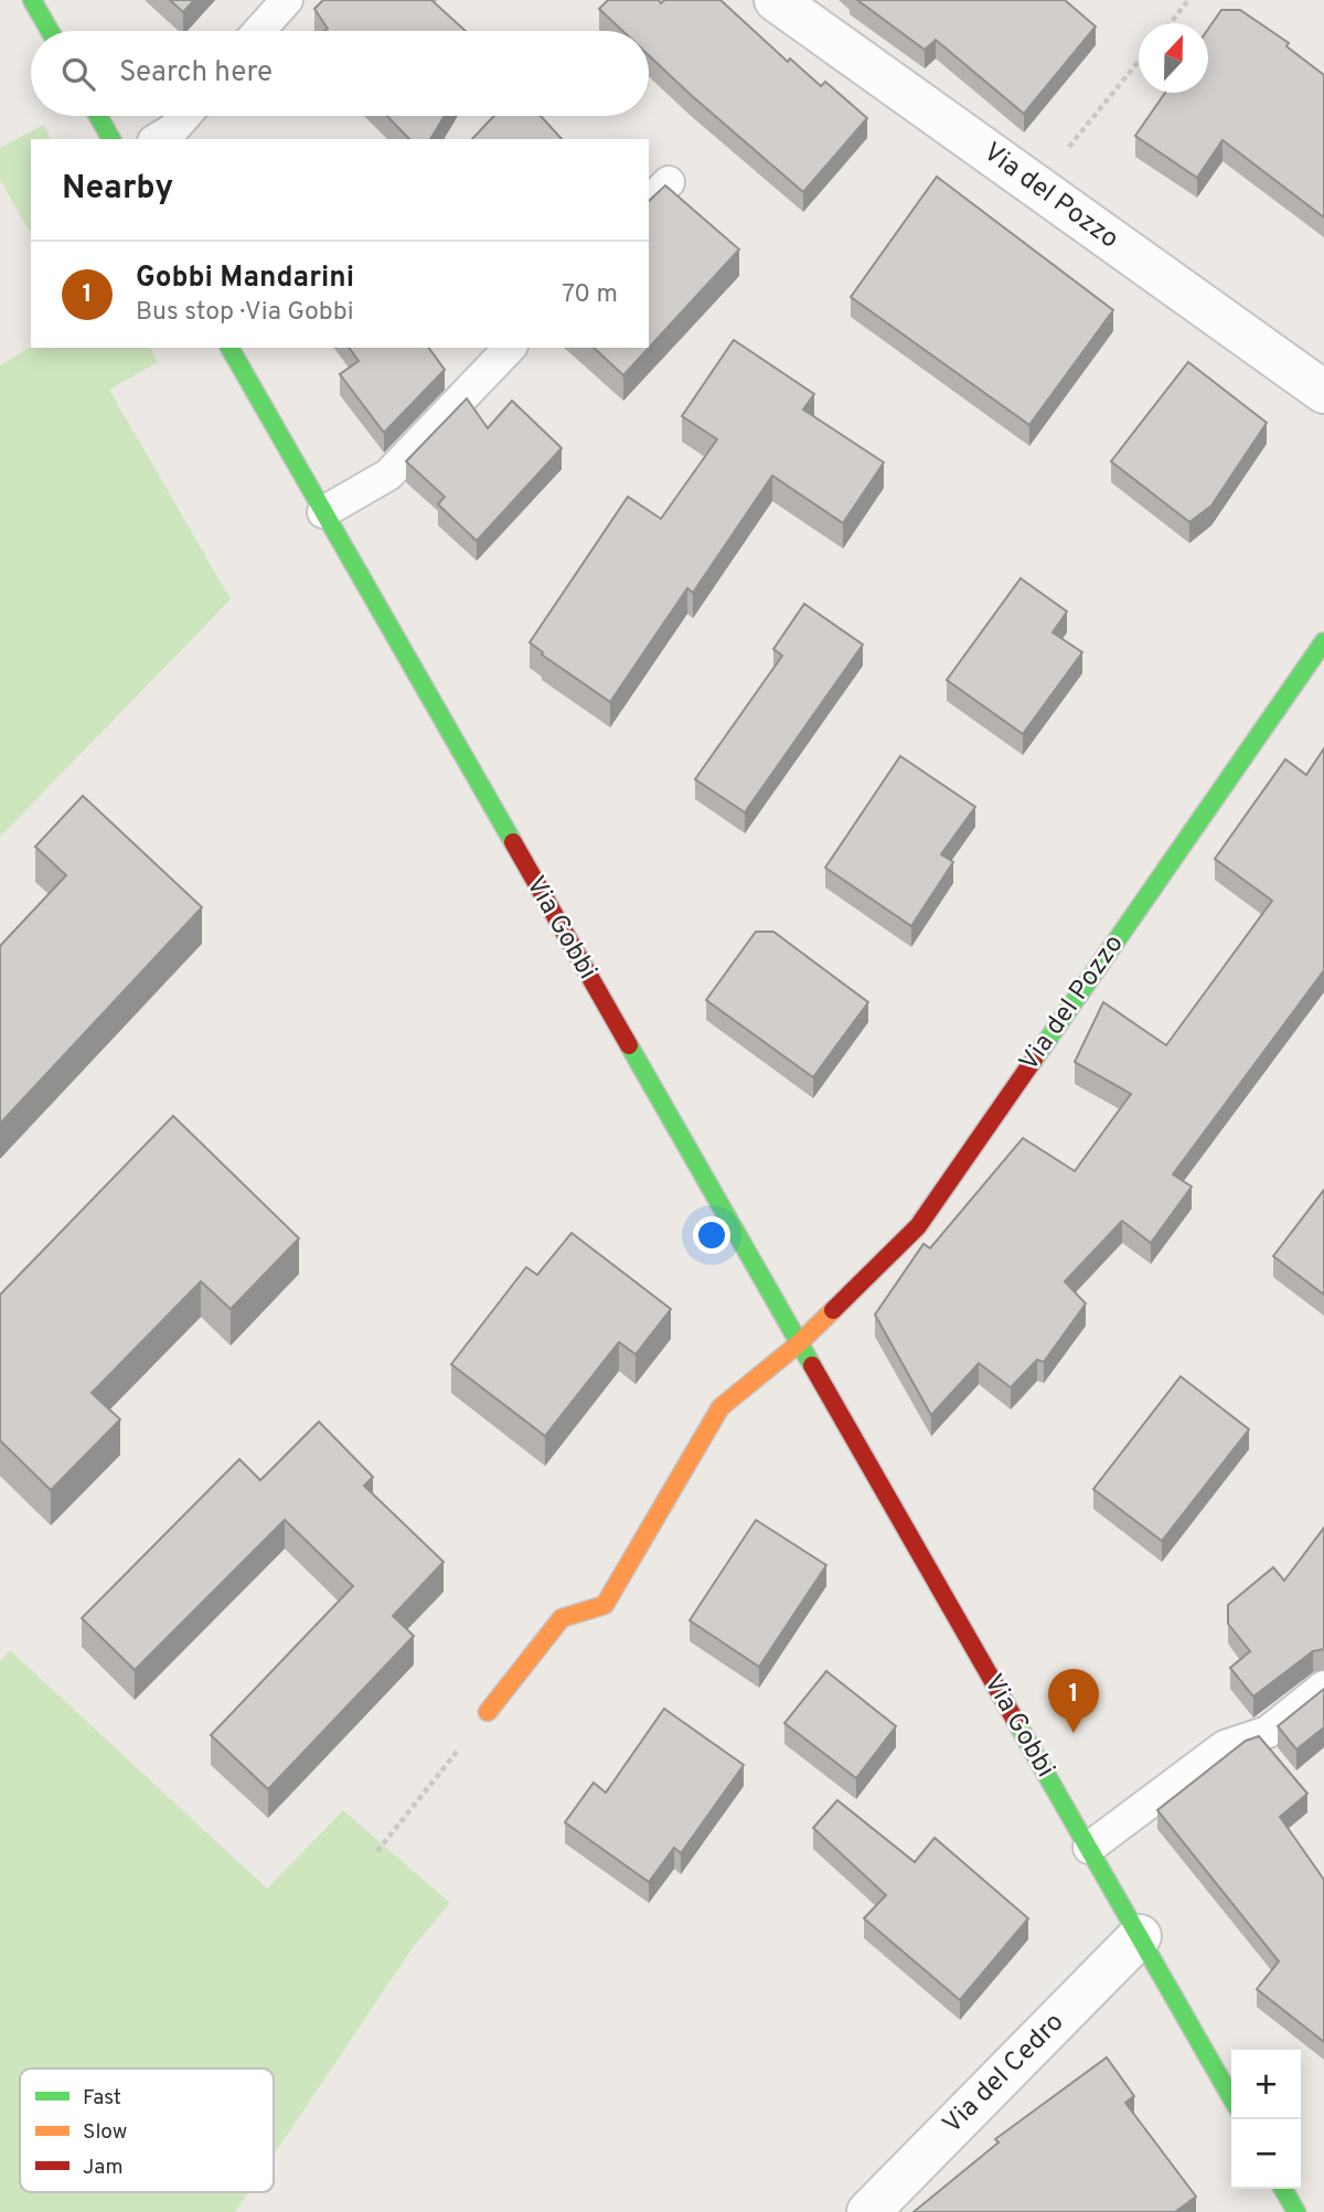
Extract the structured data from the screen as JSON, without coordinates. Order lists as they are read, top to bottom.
{
  "streets": {
    "street": ["Via del Pozzo", "Via Gobbi", "Via del Cedro"]
  },
  "crossings": [
    ["Via del Pozzo", "Via Gobbi"],
    ["Via Gobbi", "Via del Cedro"]
  ],
  "legend": ["Fast", "Slow", "Jam"],
  "north": "top",
  "page": {
    "search": "Search here",
    "heading": "Nearby",
    "list": [
      {
        "mark": "1",
        "name": "Gobbi Mandarini",
        "note": "Bus stop · Via Gobbi",
        "value": "70 m"
      }
    ],
    "pins": "1",
    "map_buttons": ["+", "−"]
  }
}
